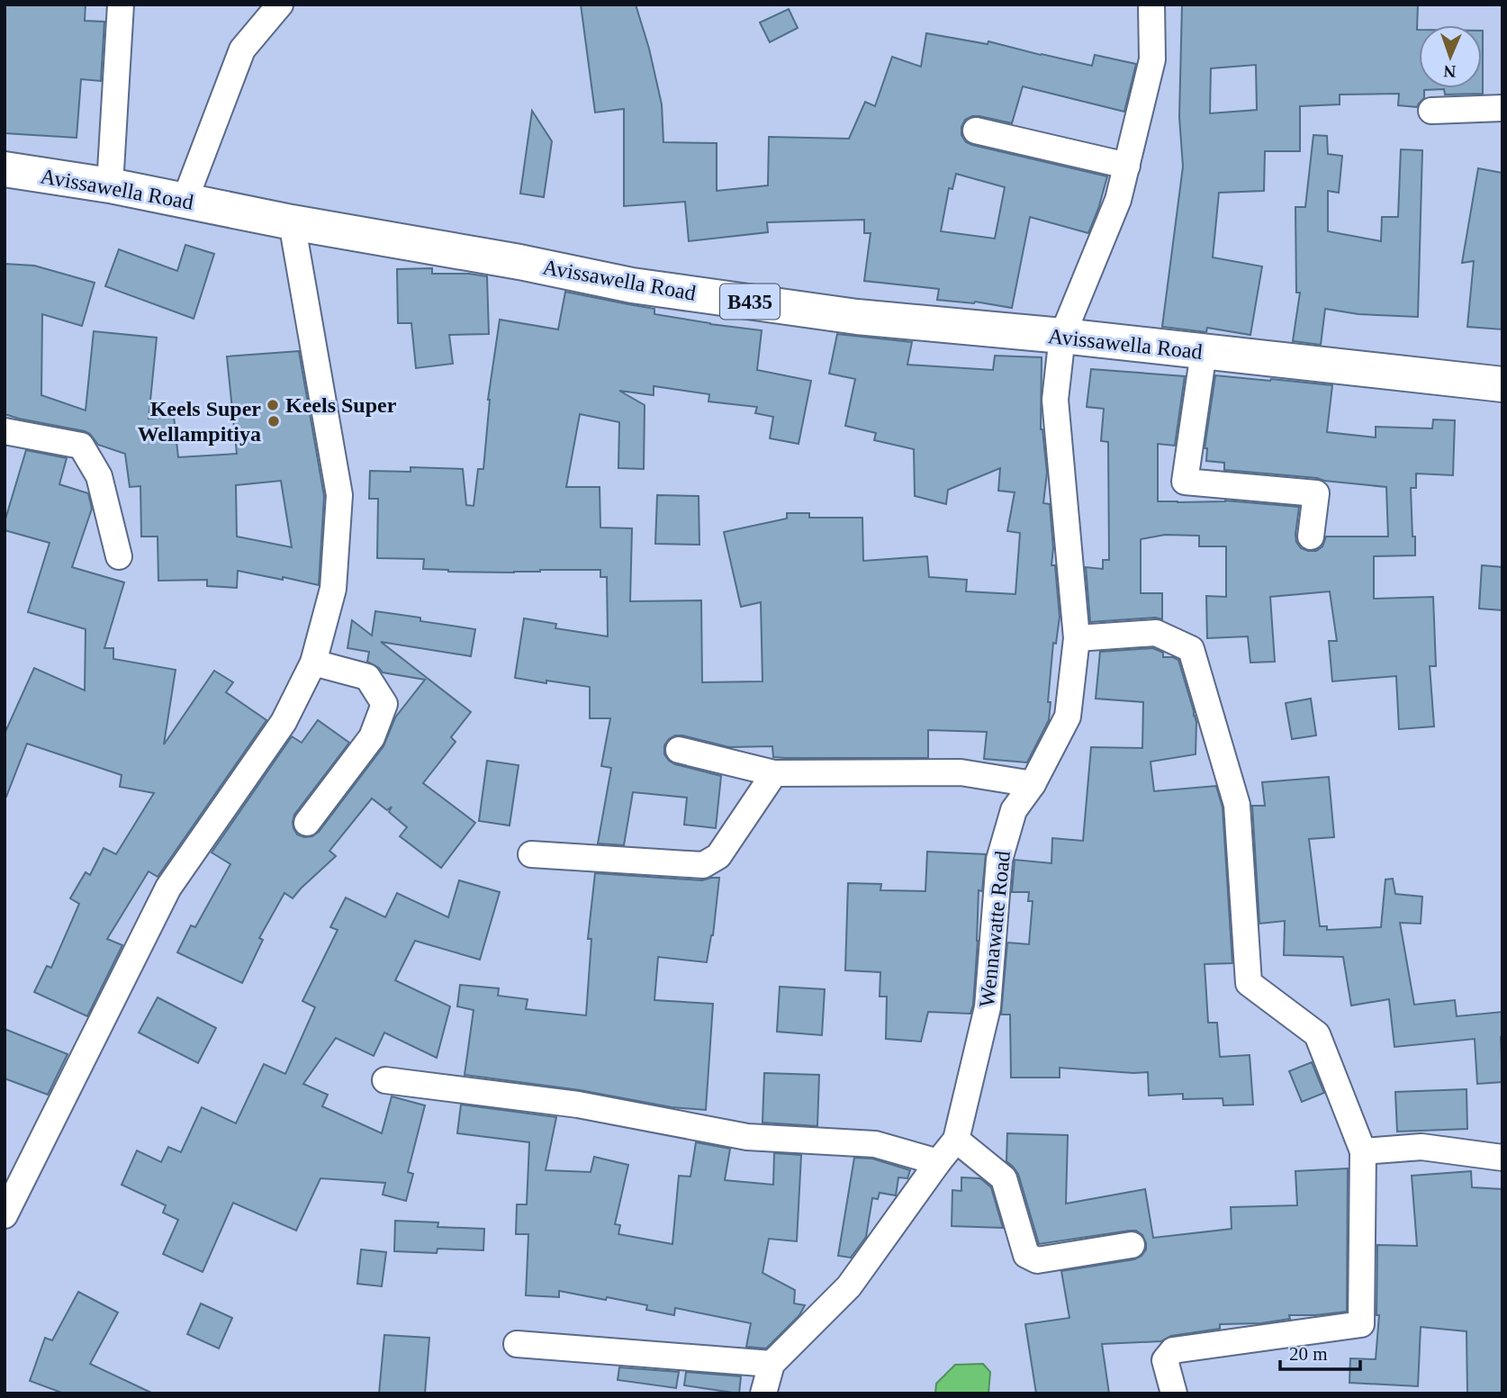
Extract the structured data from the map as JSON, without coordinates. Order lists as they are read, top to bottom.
{
  "streets": {
    "main road": ["Avissawella Road", "B435"],
    "street": ["Wennawatte Road"]
  },
  "crossings": [
    ["Avissawella Road", "Wennawatte Road"]
  ],
  "places": ["Keels Super", "Keels Super Wellampitiya"],
  "scale_bar": "20 m",
  "north": "bottom"
}
